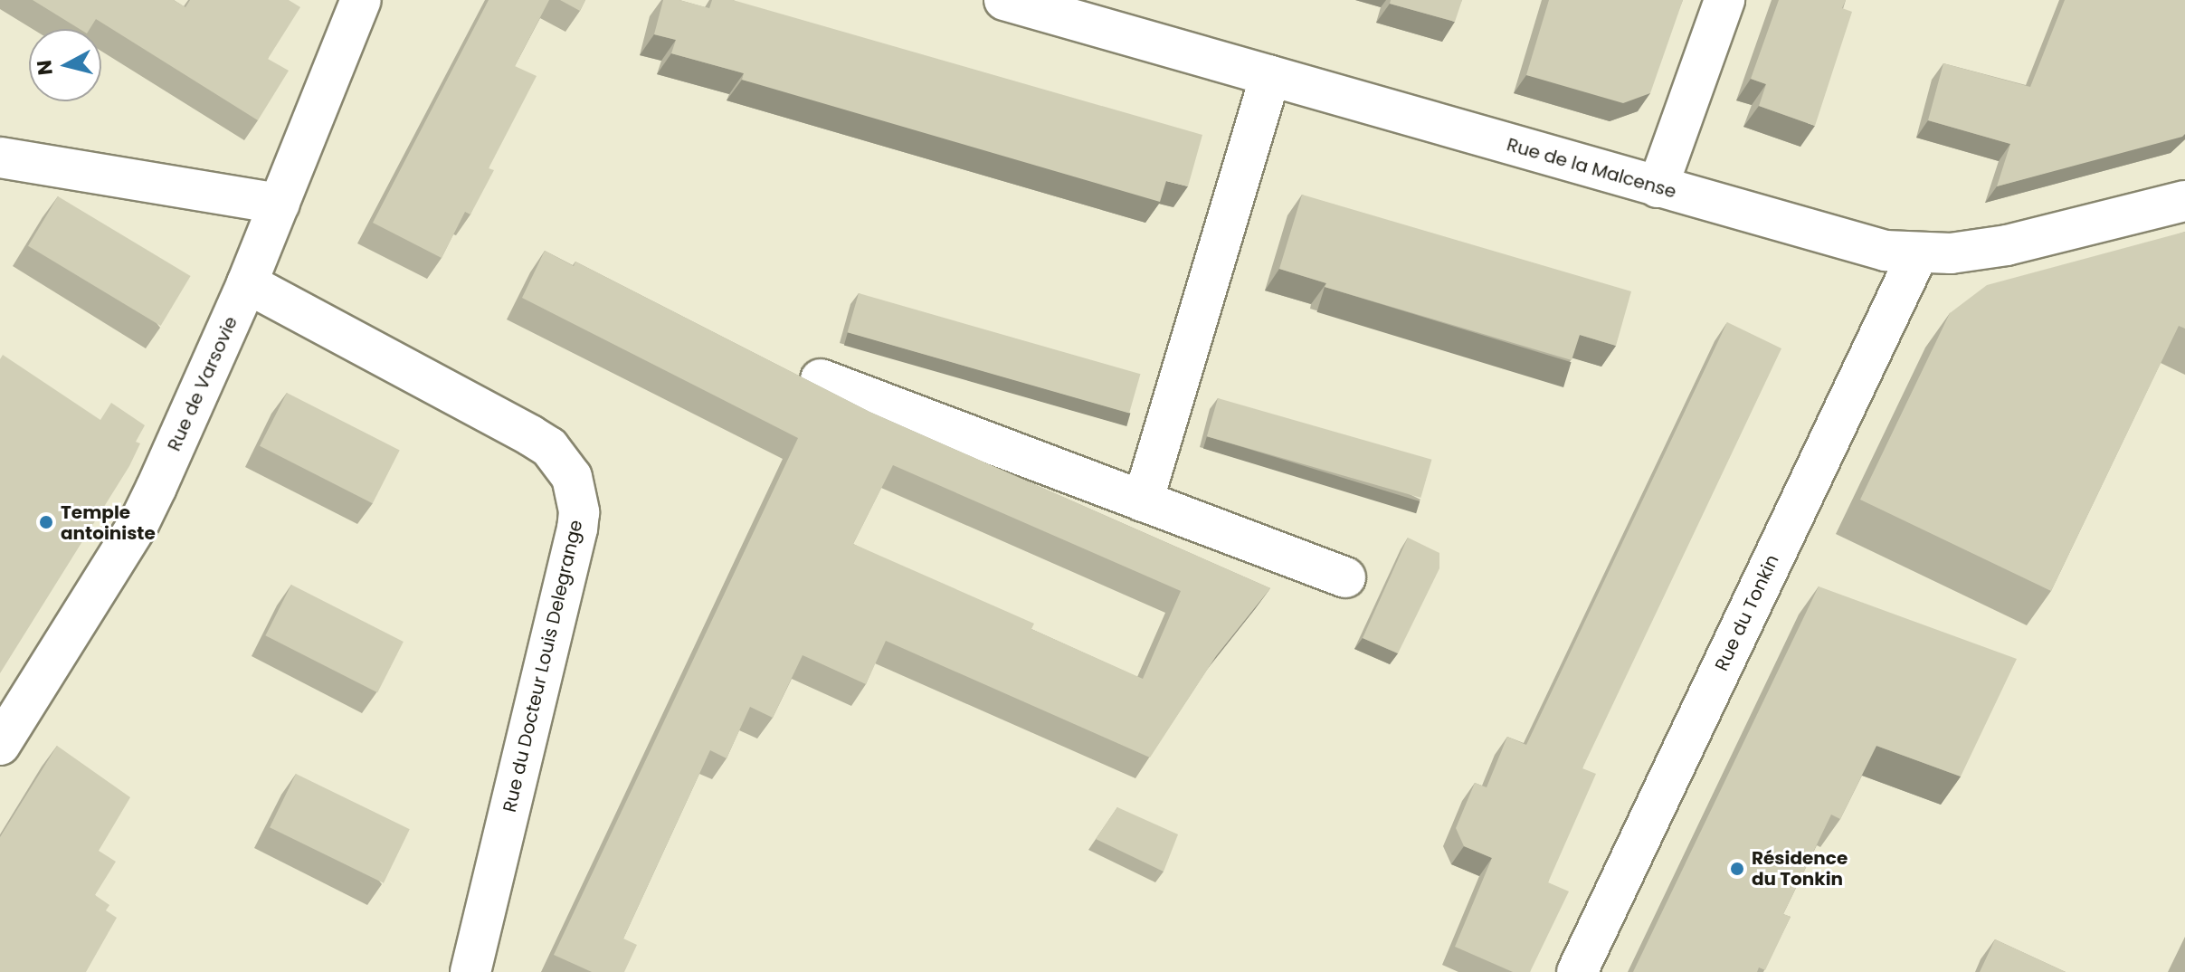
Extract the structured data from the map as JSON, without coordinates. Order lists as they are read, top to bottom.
{
  "streets": {
    "street": [
      "Rue de la Malcense",
      "Rue de Varsovie",
      "Rue du Tonkin",
      "Rue du Docteur Louis Delegrange"
    ]
  },
  "crossings": [
    ["Rue de la Malcense", "Rue du Tonkin"],
    ["Rue de Varsovie", "Rue du Docteur Louis Delegrange"]
  ],
  "places": ["Temple antoiniste", "Résidence du Tonkin"],
  "north": "left"
}
